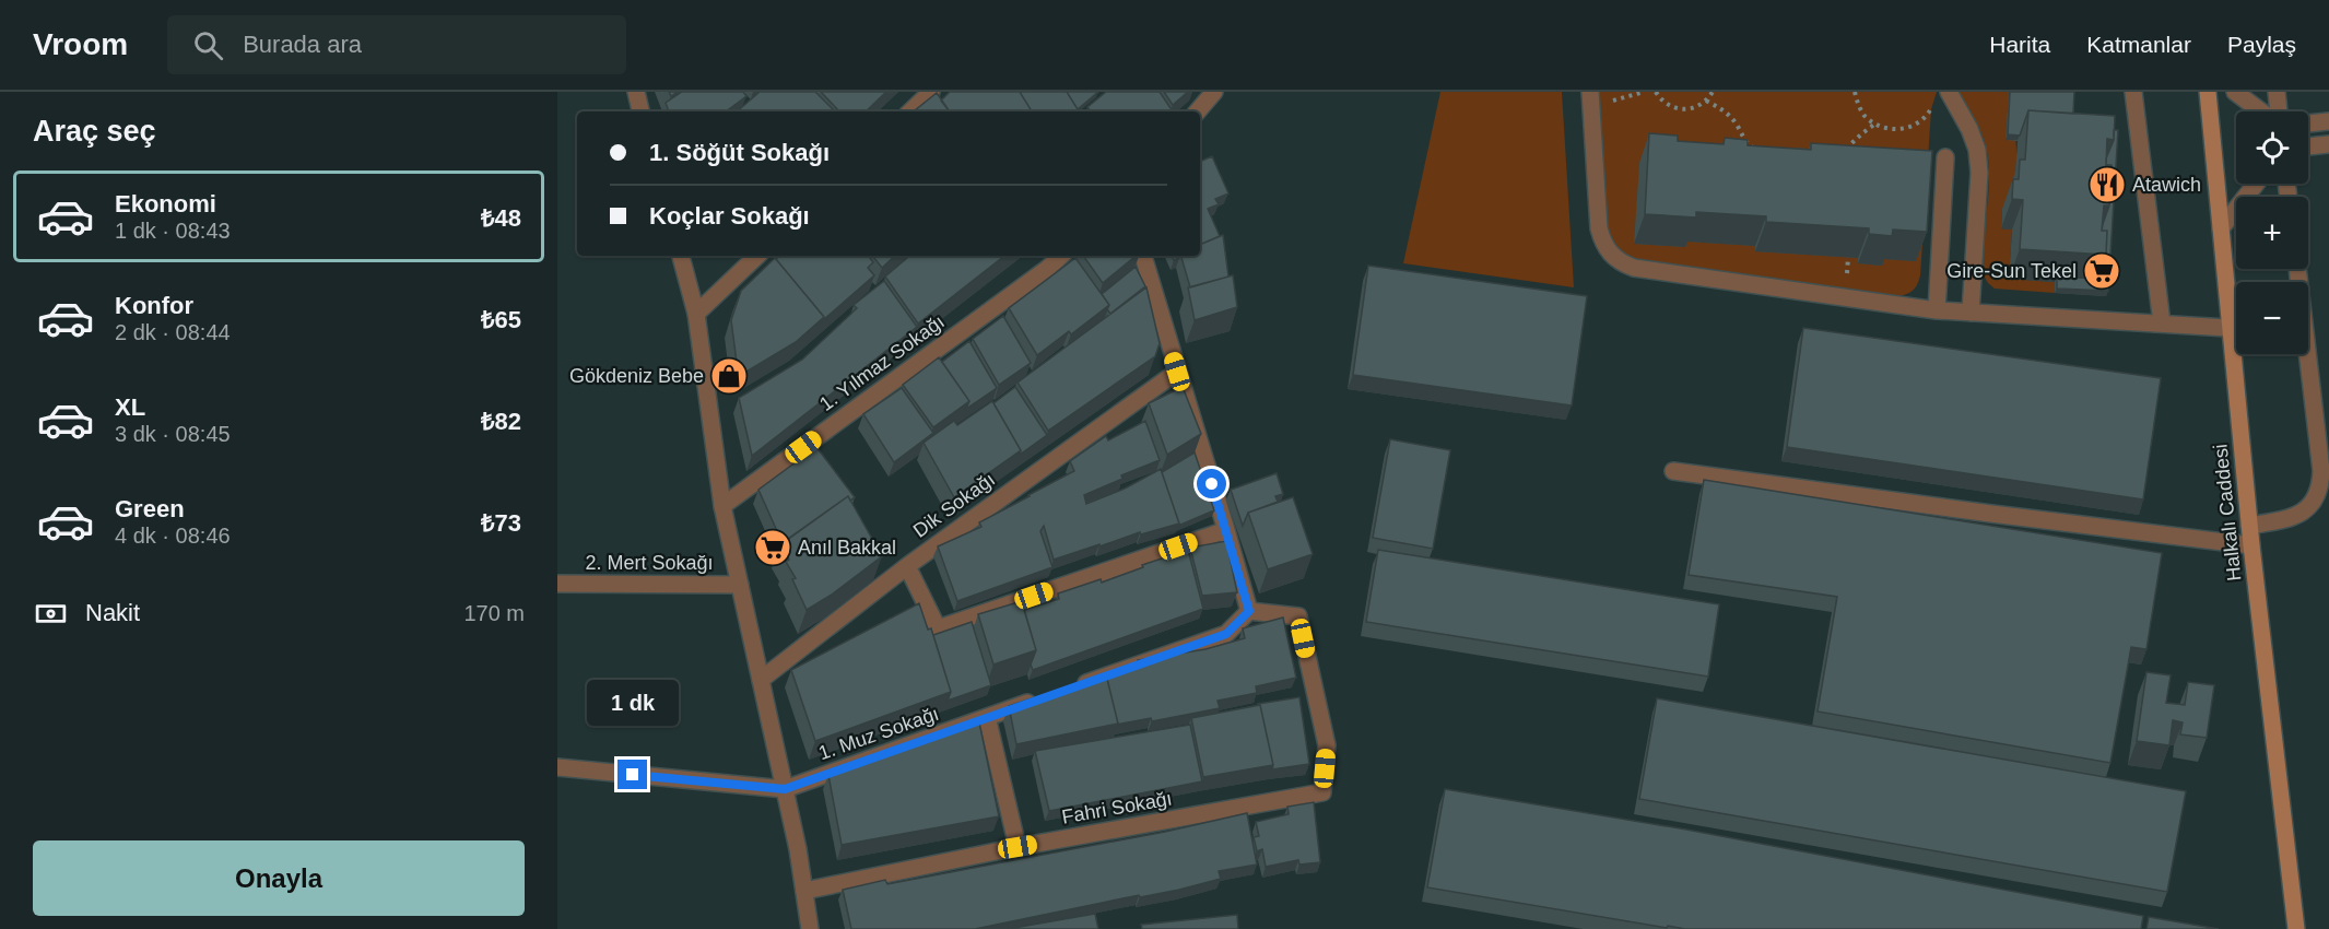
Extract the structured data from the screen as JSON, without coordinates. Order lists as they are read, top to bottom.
{
  "streets": {
    "main road": ["Halkalı Caddesi"],
    "street": [
      "1. Yılmaz Sokağı",
      "Dik Sokağı",
      "2. Mert Sokağı",
      "1. Muz Sokağı",
      "Fahri Sokağı"
    ]
  },
  "places": {
    "restaurant": ["Atawich"],
    "supermarket": ["Gire-Sun Tekel", "Anıl Bakkal"],
    "shop": ["Gökdeniz Bebe"]
  },
  "page": {
    "header": "Vroom",
    "search": "Burada ara",
    "nav": ["Harita", "Katmanlar", "Paylaş"],
    "heading": "Araç seç",
    "map_buttons": ["+", "−"],
    "banner": ["1. Söğüt Sokağı", "Koçlar Sokağı"],
    "list": [
      {
        "name": "Ekonomi",
        "note": "1 dk · 08:43",
        "value": "₺48"
      },
      {
        "name": "Konfor",
        "note": "2 dk · 08:44",
        "value": "₺65"
      },
      {
        "name": "XL",
        "note": "3 dk · 08:45",
        "value": "₺82"
      },
      {
        "name": "Green",
        "note": "4 dk · 08:46",
        "value": "₺73"
      }
    ],
    "pay": ["Nakit", "170 m"],
    "bubble": "1 dk",
    "buttons": "Onayla"
  }
}
